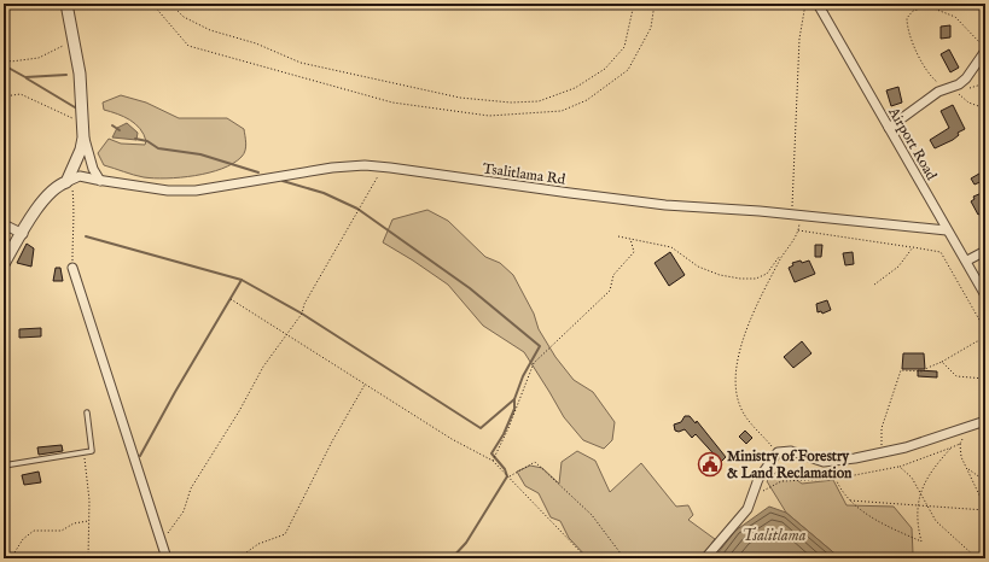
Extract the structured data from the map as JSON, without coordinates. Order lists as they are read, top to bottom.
{
  "streets": {
    "street": ["Airport Road", "Tsalitlama Rd"]
  },
  "crossings": [
    ["Airport Road", "Tsalitlama Rd"]
  ],
  "water": ["Tsalitlama"],
  "places": {
    "public building": ["Ministry of Forestry & Land Reclamation"]
  }
}
